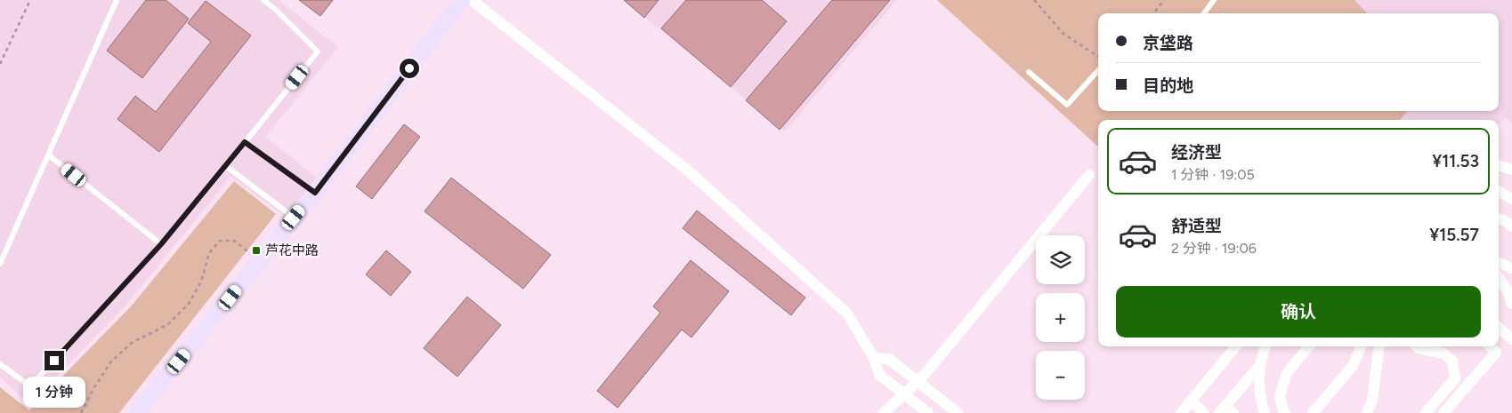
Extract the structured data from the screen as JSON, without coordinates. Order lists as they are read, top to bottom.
{
  "places": {
    "transit": ["芦花中路"]
  },
  "page": {
    "banner": ["京垡路", "目的地"],
    "list": [
      {
        "name": "经济型",
        "note": "1 分钟 · 19:05",
        "value": "¥11.53"
      },
      {
        "name": "舒适型",
        "note": "2 分钟 · 19:06",
        "value": "¥15.57"
      }
    ],
    "map_buttons": ["+", "−"],
    "buttons": "确认",
    "bubble": "1 分钟"
  }
}
